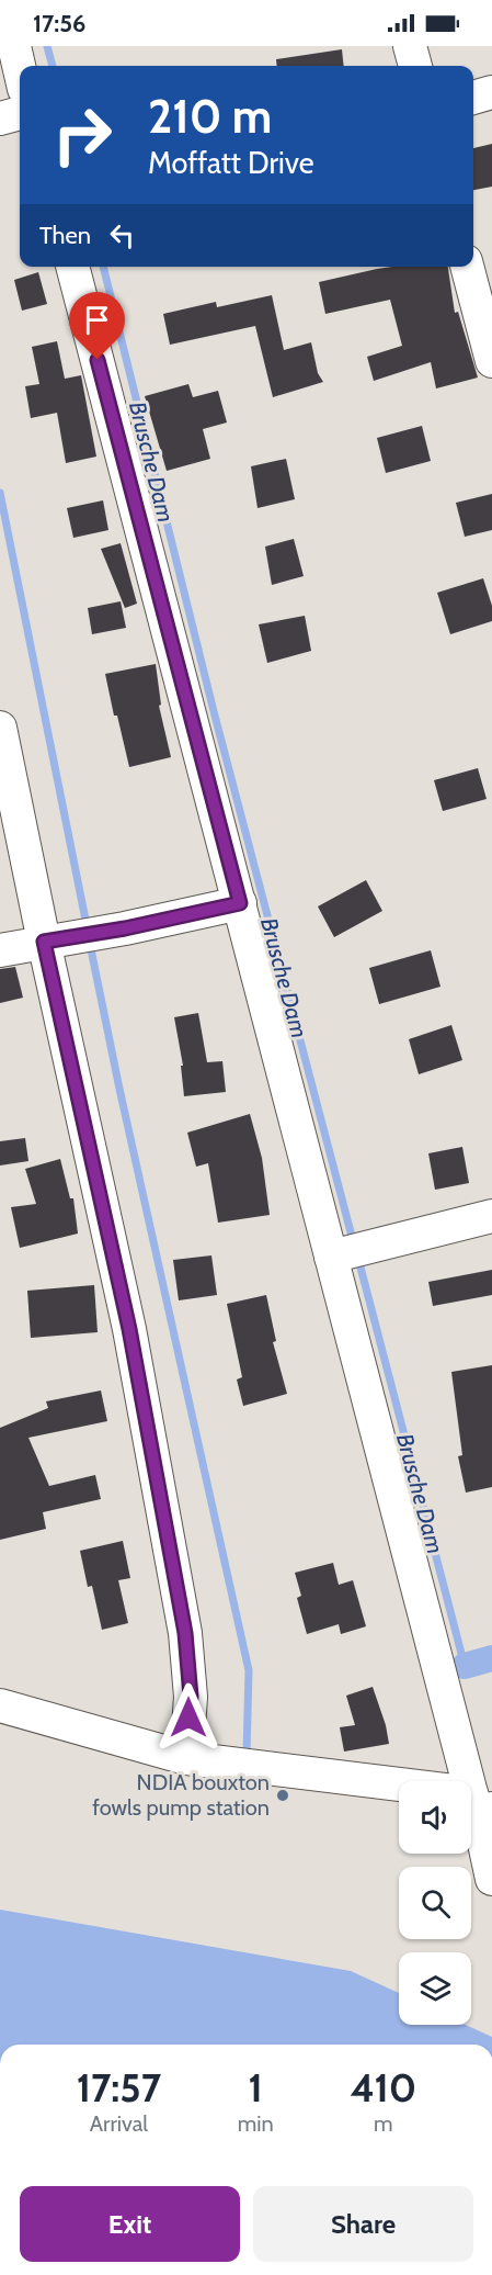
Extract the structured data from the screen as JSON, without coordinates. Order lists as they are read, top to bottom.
{
  "water": ["Brusche Dam"],
  "places": ["NDIA bouxton fowls pump station"],
  "page": {
    "status": "17:56",
    "turn": ["210 m", "Moffatt Drive"],
    "then": "Then",
    "eta": [
      "17:57",
      "Arrival",
      "1",
      "min",
      "410",
      "m"
    ],
    "buttons": ["Exit", "Share"]
  }
}
